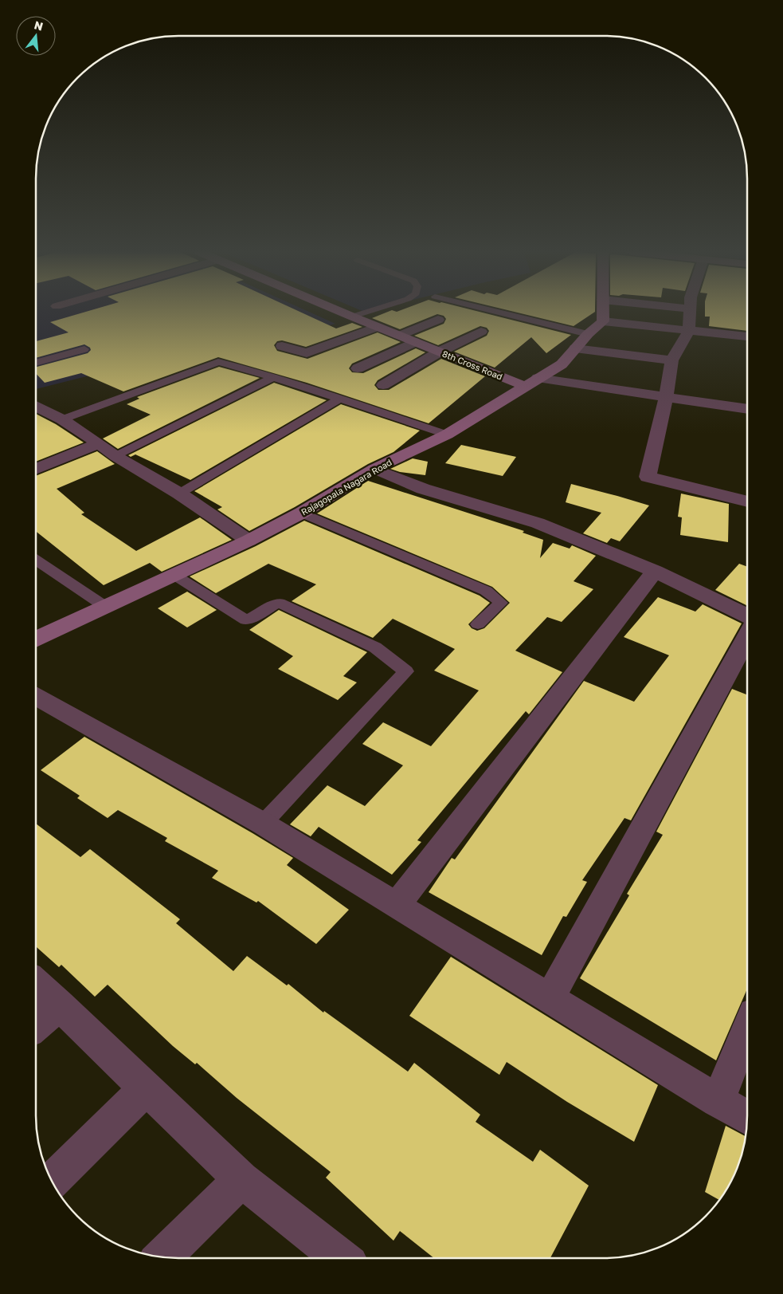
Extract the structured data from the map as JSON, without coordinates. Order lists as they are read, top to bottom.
{
  "streets": {
    "street": ["8th Cross Road", "Rajagopala Nagara Road"]
  },
  "crossings": [
    ["8th Cross Road", "Rajagopala Nagara Road"]
  ],
  "north": "top"
}
